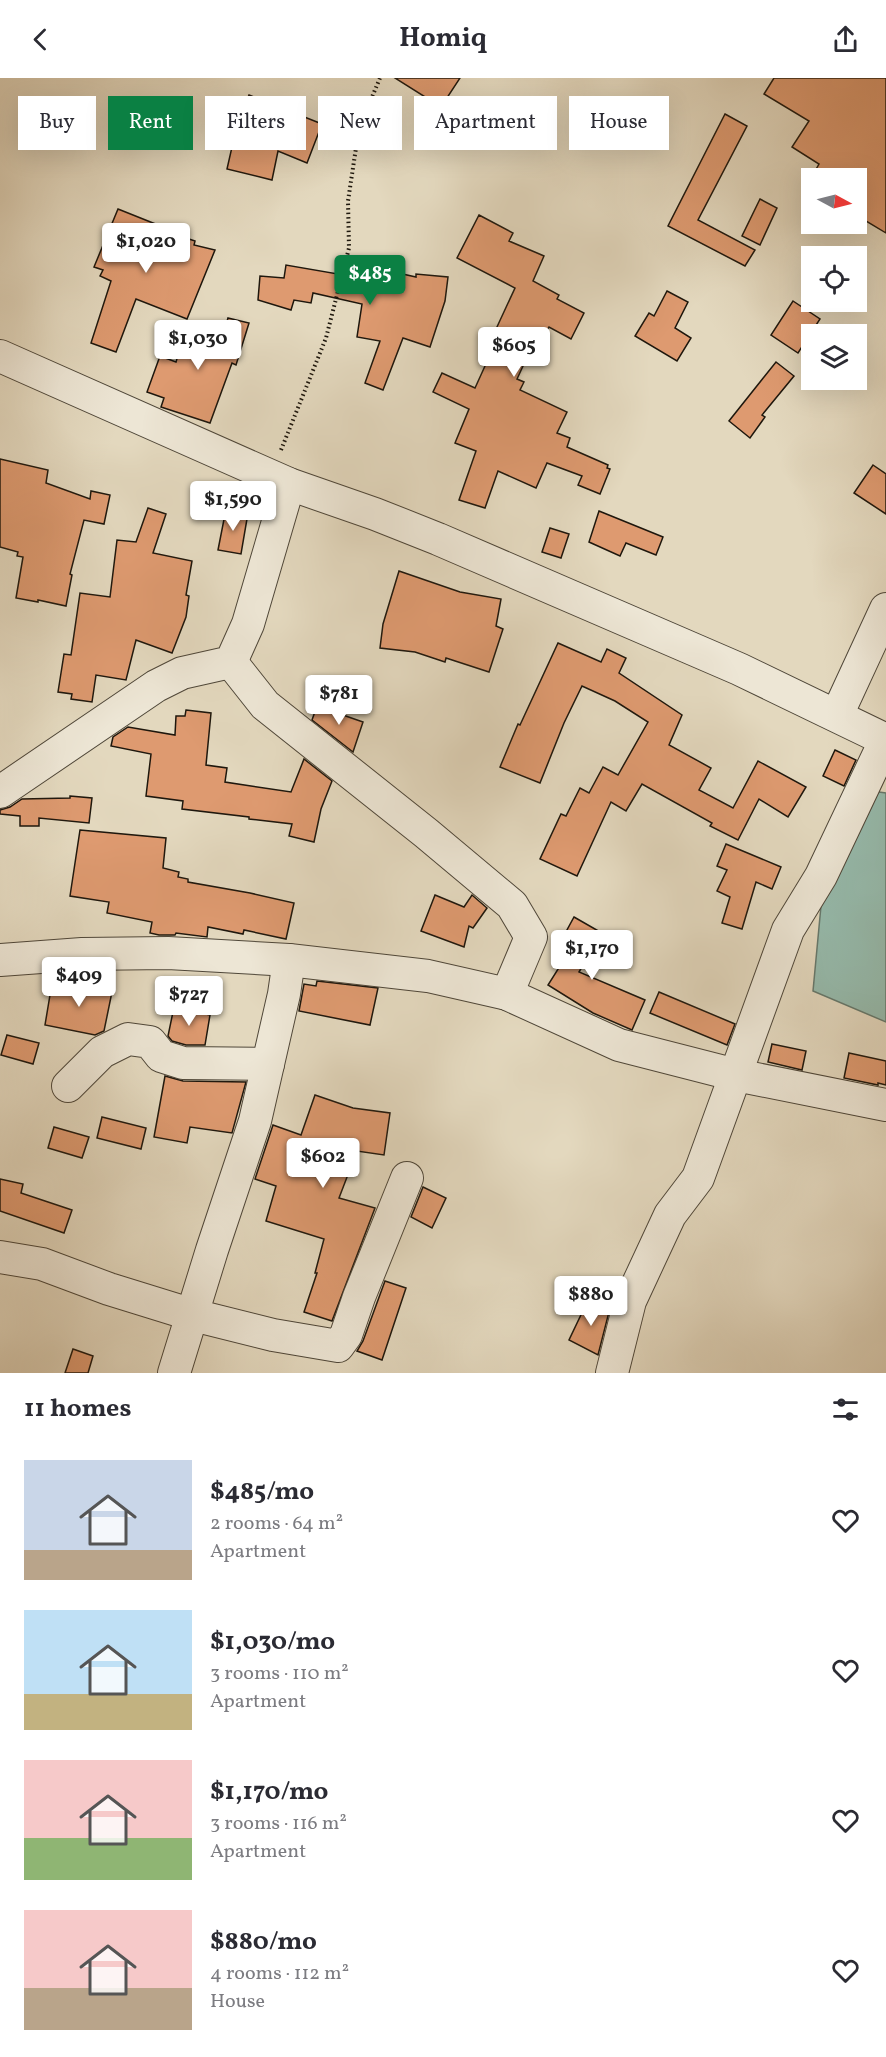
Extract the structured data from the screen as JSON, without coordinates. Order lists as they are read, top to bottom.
{
  "north": "right",
  "page": {
    "header": "Homiq",
    "chip": [
      "Buy",
      "Rent",
      "Filters",
      "New",
      "Apartment",
      "House"
    ],
    "price": [
      "$1,020",
      "$485",
      "$1,030",
      "$605",
      "$1,590",
      "$781",
      "$1,170",
      "$409",
      "$727",
      "$602",
      "$880"
    ],
    "heading": "11 homes",
    "list": [
      {
        "name": "$485/mo",
        "note": "2 rooms · 64 m² · Apartment"
      },
      {
        "name": "$1,030/mo",
        "note": "3 rooms · 110 m² · Apartment"
      },
      {
        "name": "$1,170/mo",
        "note": "3 rooms · 116 m² · Apartment"
      },
      {
        "name": "$880/mo",
        "note": "4 rooms · 112 m² · House"
      }
    ]
  }
}
